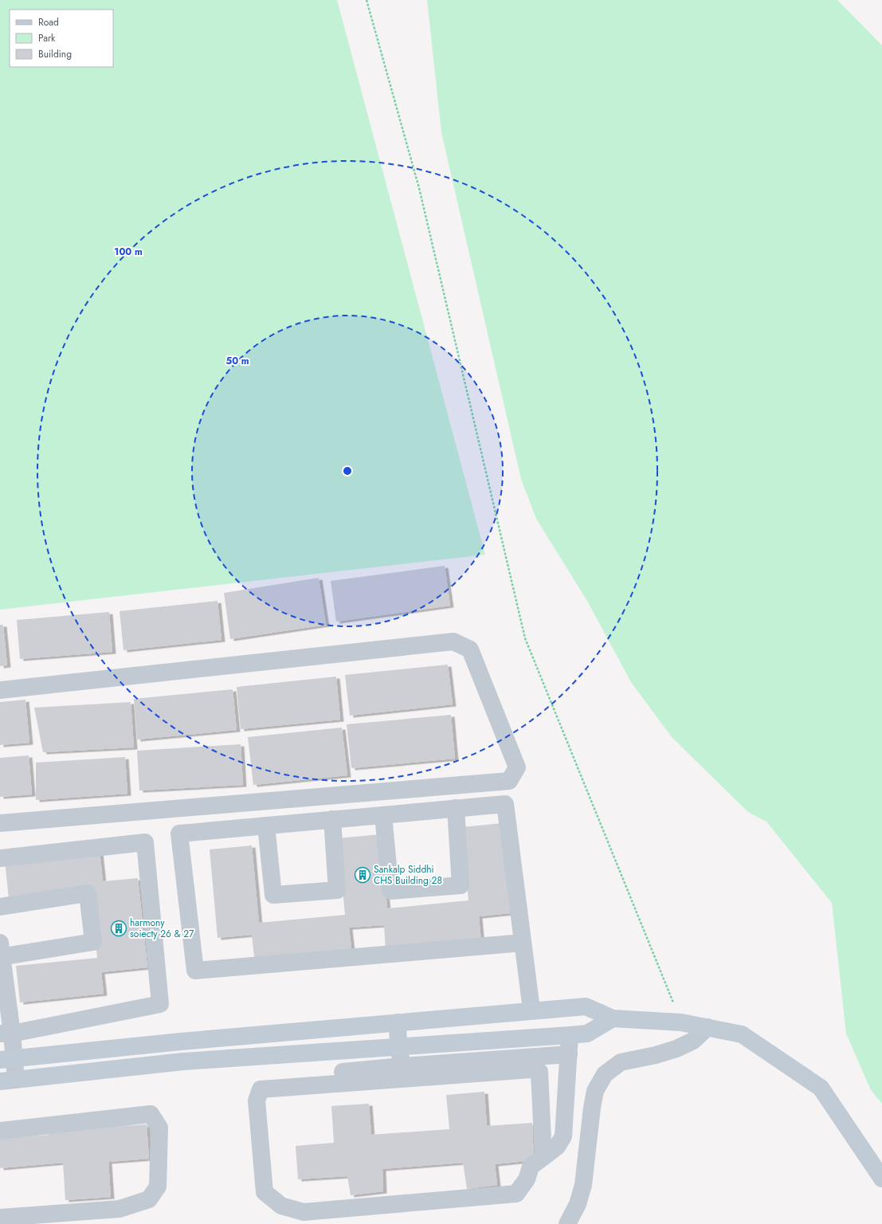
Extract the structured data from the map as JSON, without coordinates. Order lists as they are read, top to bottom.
{
  "places": {
    "building": ["Sankalp Siddhi CHS Building 28", "harmony soiecty 26 & 27"]
  },
  "legend": ["Road", "Park", "Building"],
  "rings": ["100 m", "50 m"]
}
